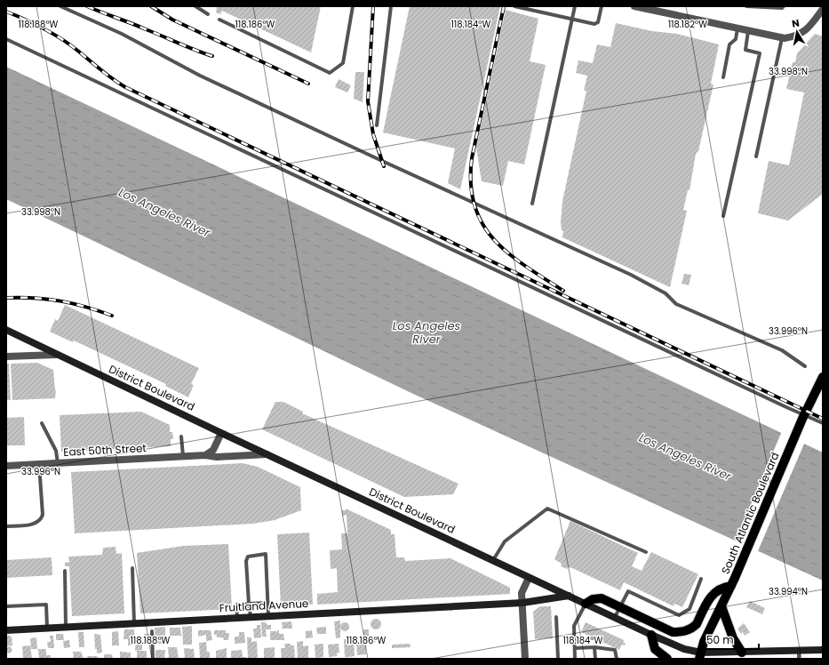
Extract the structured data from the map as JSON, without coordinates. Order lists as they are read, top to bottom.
{
  "streets": {
    "main road": ["District Boulevard", "South Atlantic Boulevard", "Fruitland Avenue"],
    "street": ["East 50th Street"]
  },
  "crossings": [
    ["District Boulevard", "East 50th Street"],
    ["District Boulevard", "South Atlantic Boulevard"],
    ["District Boulevard", "Fruitland Avenue"]
  ],
  "water": ["Los Angeles River"],
  "scale_bar": "50 m",
  "north": "top",
  "coordinates": [
    "118.188°W",
    "118.186°W",
    "118.184°W",
    "118.182°W",
    "33.998°N",
    "33.996°N",
    "33.994°N"
  ]
}
